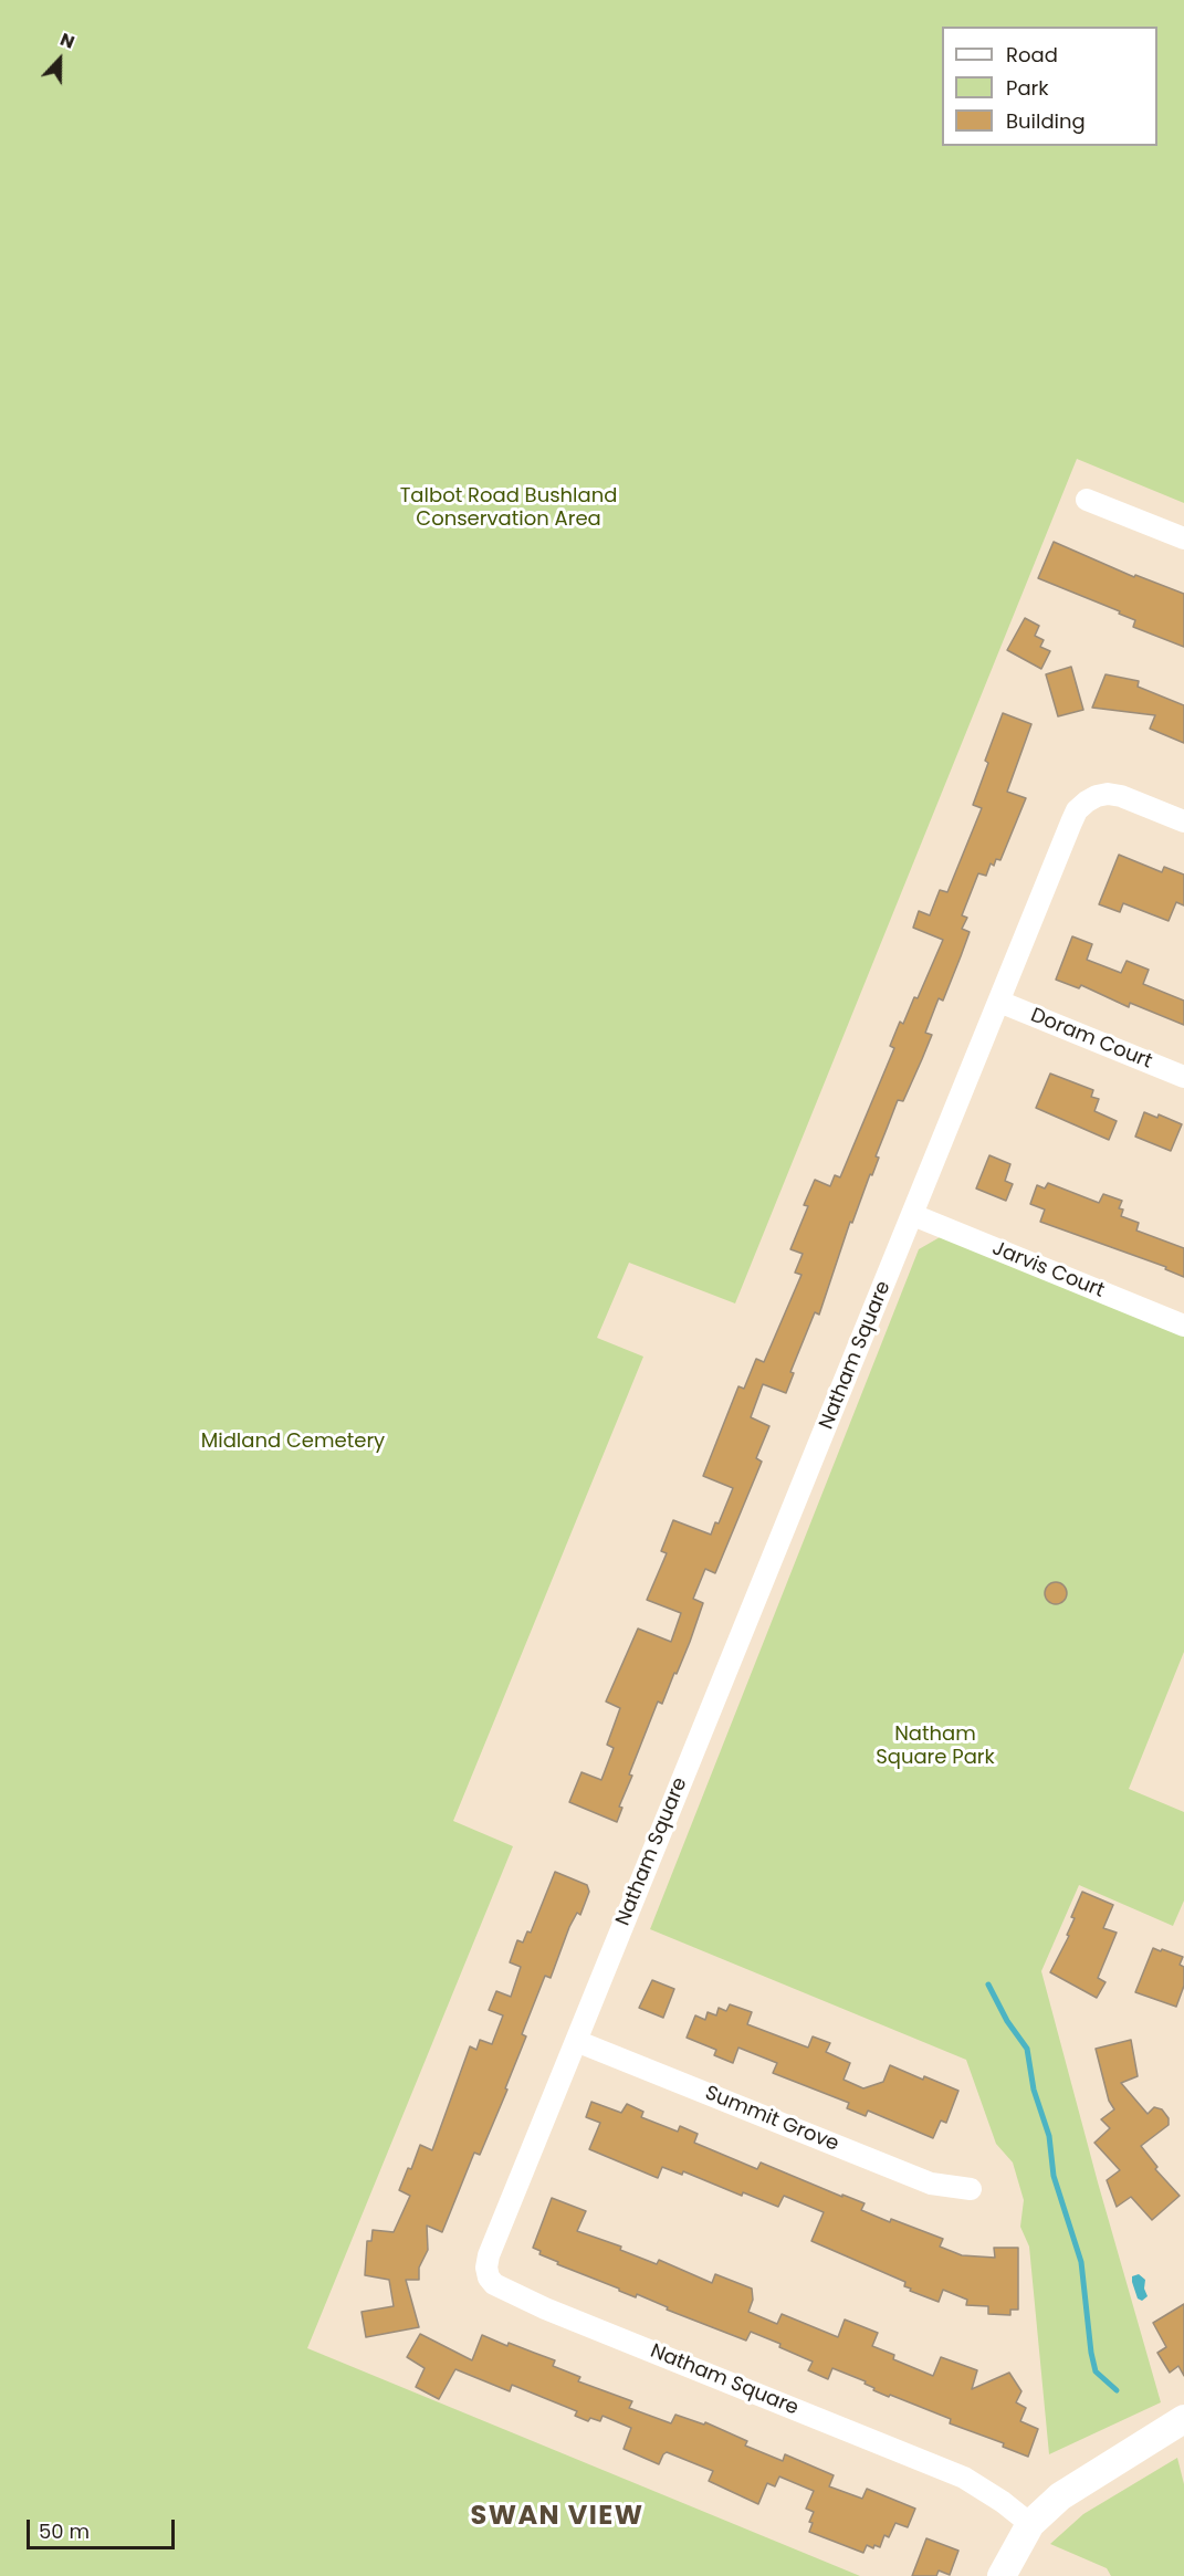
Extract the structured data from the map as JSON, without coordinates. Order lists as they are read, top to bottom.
{
  "streets": {
    "street": [
      "Doram Court",
      "Jarvis Court",
      "Natham Square",
      "Summit Grove"
    ]
  },
  "crossings": [
    ["Doram Court", "Natham Square"],
    ["Jarvis Court", "Natham Square"],
    ["Natham Square", "Summit Grove"]
  ],
  "districts": ["SWAN VIEW"],
  "parks": ["Talbot Road Bushland Conservation Area", "Midland Cemetery", "Natham Square Park"],
  "legend": ["Road", "Park", "Building"],
  "scale_bar": "50 m",
  "north": "top"
}
